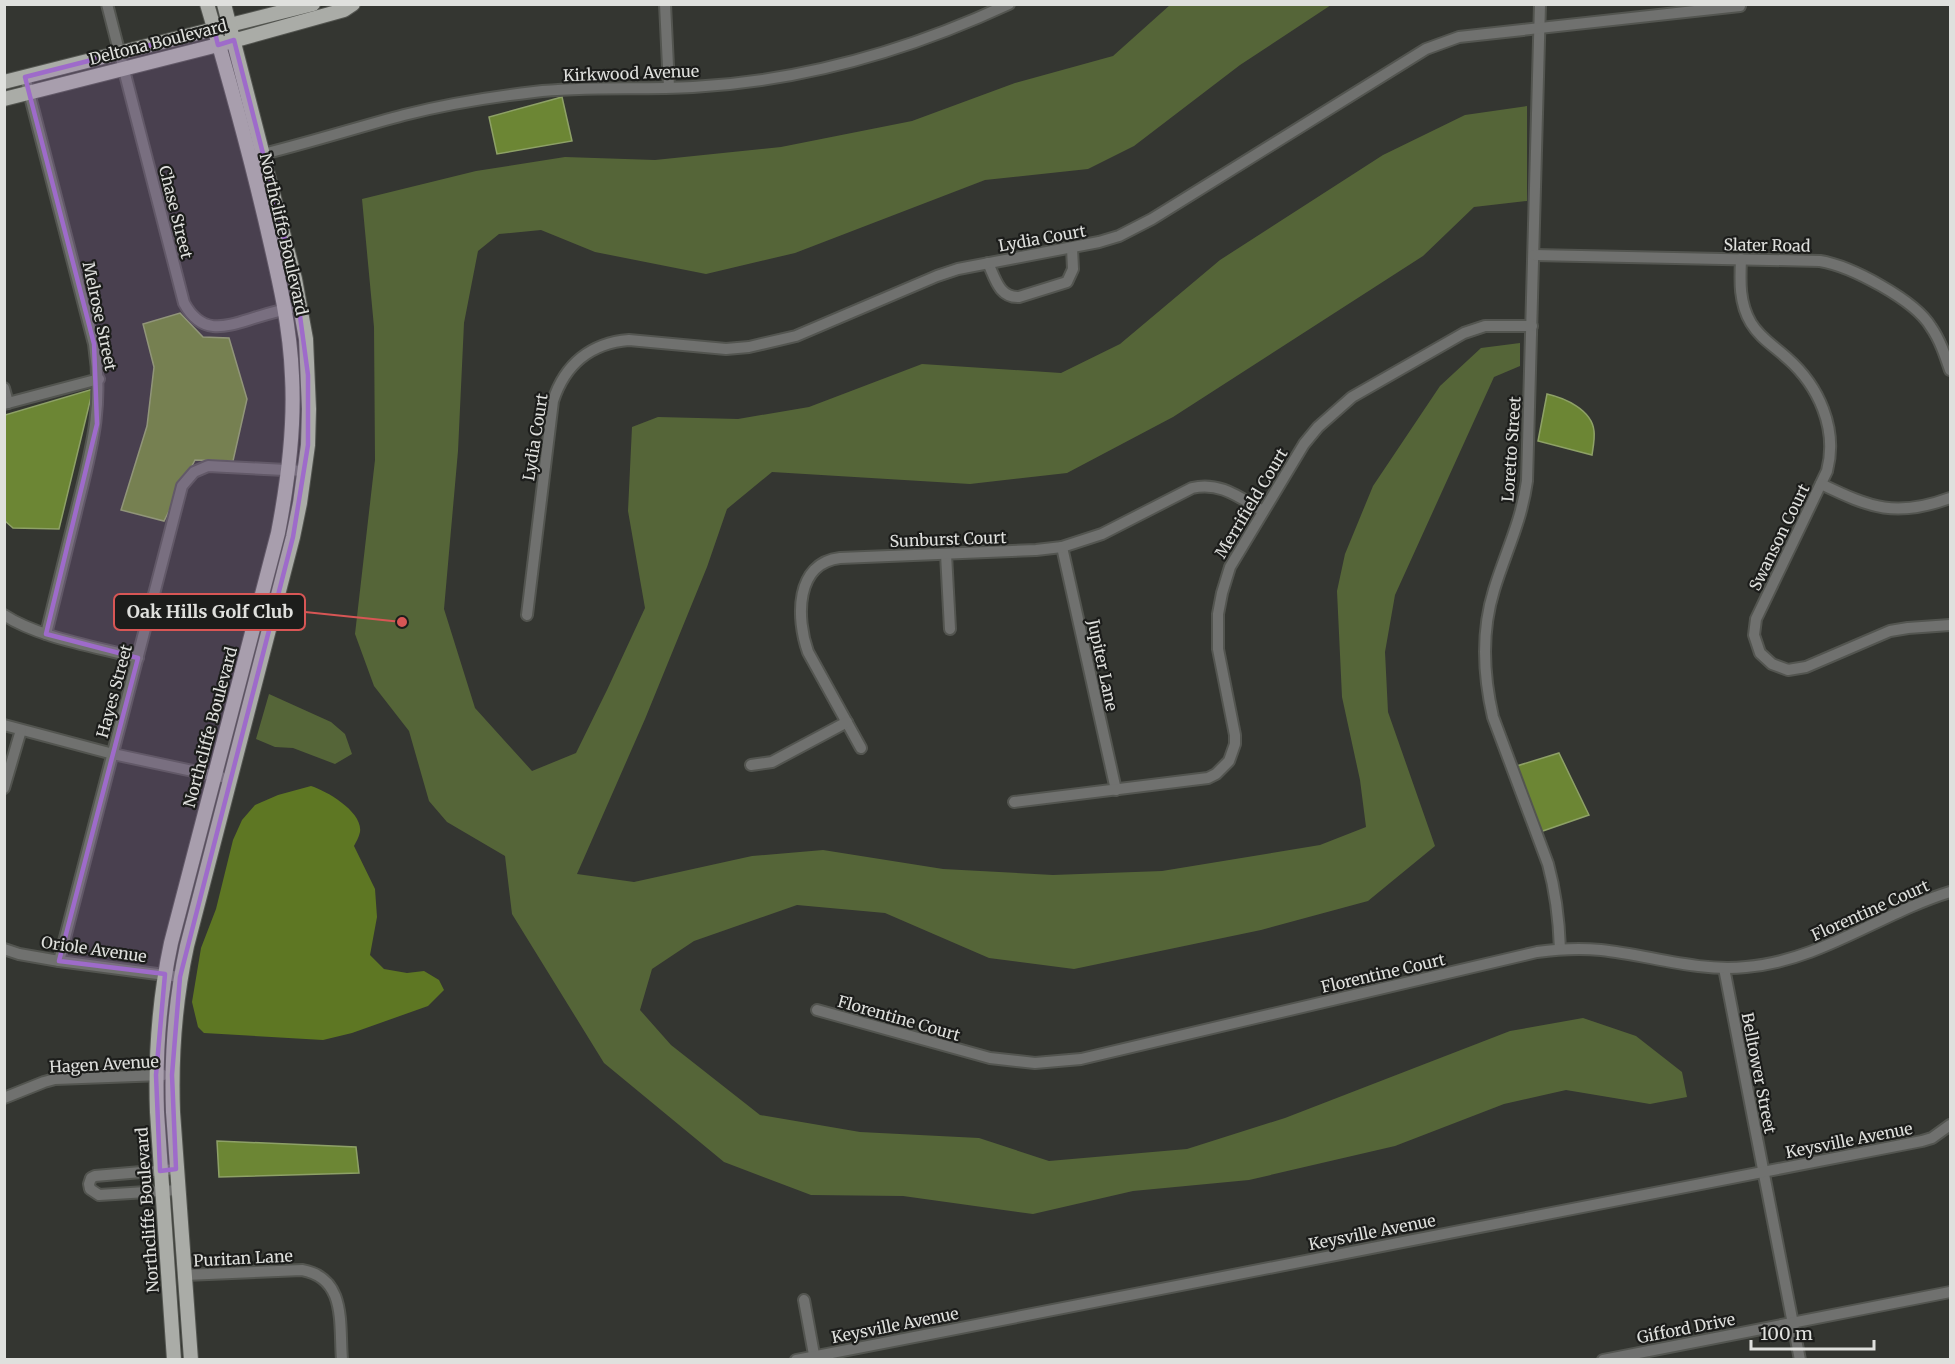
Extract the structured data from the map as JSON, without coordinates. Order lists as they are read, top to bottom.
{
  "streets": {
    "main road": ["Deltona Boulevard", "Northcliffe Boulevard"],
    "street": [
      "Kirkwood Avenue",
      "Chase Street",
      "Lydia Court",
      "Slater Road",
      "Melrose Street",
      "Loretto Street",
      "Merrifield Court",
      "Swanson Court",
      "Sunburst Court",
      "Jupiter Lane",
      "Hayes Street",
      "Florentine Court",
      "Oriole Avenue",
      "Hagen Avenue",
      "Belltower Street",
      "Keysville Avenue",
      "Puritan Lane",
      "Gifford Drive"
    ]
  },
  "crossings": [
    ["Deltona Boulevard", "Chase Street"],
    ["Deltona Boulevard", "Northcliffe Boulevard"],
    ["Deltona Boulevard", "Melrose Street"],
    ["Kirkwood Avenue", "Northcliffe Boulevard"],
    ["Chase Street", "Northcliffe Boulevard"],
    ["Northcliffe Boulevard", "Hayes Street"],
    ["Northcliffe Boulevard", "Oriole Avenue"],
    ["Northcliffe Boulevard", "Hagen Avenue"],
    ["Northcliffe Boulevard", "Puritan Lane"],
    ["Lydia Court", "Loretto Street"],
    ["Slater Road", "Loretto Street"],
    ["Slater Road", "Swanson Court"],
    ["Loretto Street", "Merrifield Court"],
    ["Loretto Street", "Florentine Court"],
    ["Merrifield Court", "Sunburst Court"],
    ["Merrifield Court", "Jupiter Lane"],
    ["Sunburst Court", "Jupiter Lane"],
    ["Hayes Street", "Oriole Avenue"],
    ["Florentine Court", "Belltower Street"],
    ["Belltower Street", "Keysville Avenue"],
    ["Belltower Street", "Gifford Drive"]
  ],
  "places": ["Oak Hills Golf Club"],
  "scale_bar": "100 m"
}
